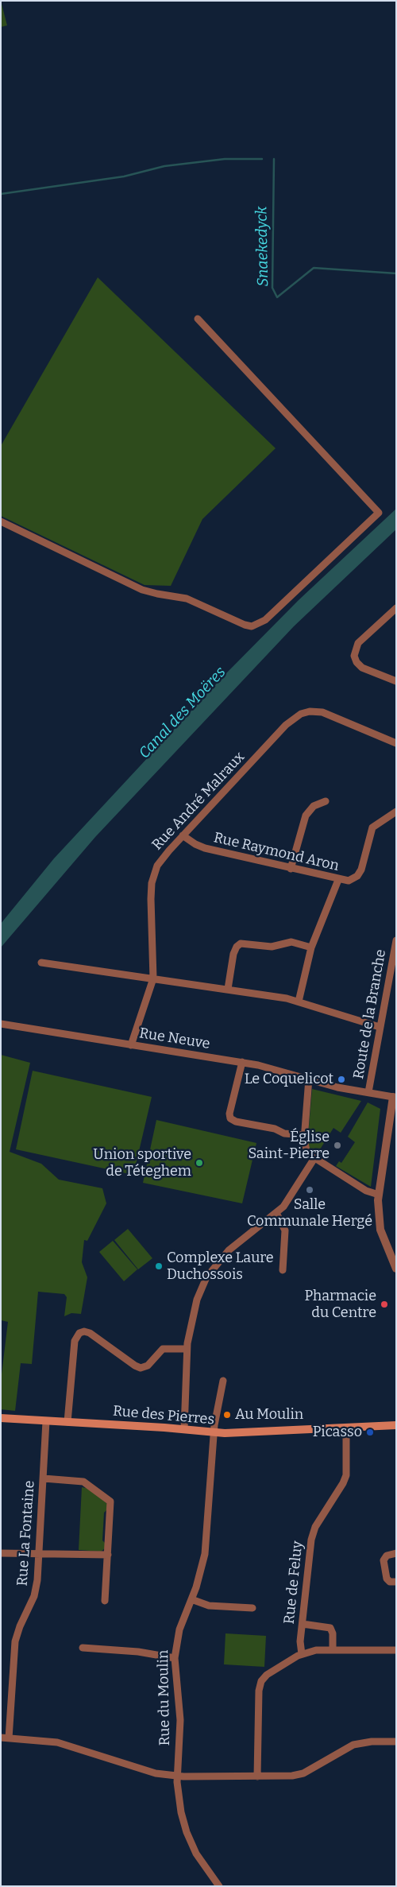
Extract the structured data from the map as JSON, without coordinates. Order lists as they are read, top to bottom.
{
  "streets": {
    "main road": ["Rue des Pierres"],
    "street": [
      "Rue André Malraux",
      "Rue Raymond Aron",
      "Route de la Branche",
      "Rue Neuve",
      "Rue La Fontaine",
      "Rue de Feluy",
      "Rue du Moulin"
    ]
  },
  "crossings": [
    ["Rue André Malraux", "Rue Raymond Aron"],
    ["Rue André Malraux", "Rue Neuve"],
    ["Route de la Branche", "Rue Neuve"],
    ["Rue des Pierres", "Rue La Fontaine"],
    ["Rue des Pierres", "Rue de Feluy"],
    ["Rue des Pierres", "Rue du Moulin"]
  ],
  "water": ["Snaekedyck", "Canal des Moëres"],
  "places": [
    "Le Coquelicot",
    "Église Saint-Pierre",
    "Union sportive de Téteghem",
    "Salle Communale Hergé",
    "Complexe Laure Duchossois",
    "Pharmacie du Centre",
    "Au Moulin",
    "Picasso"
  ]
}
